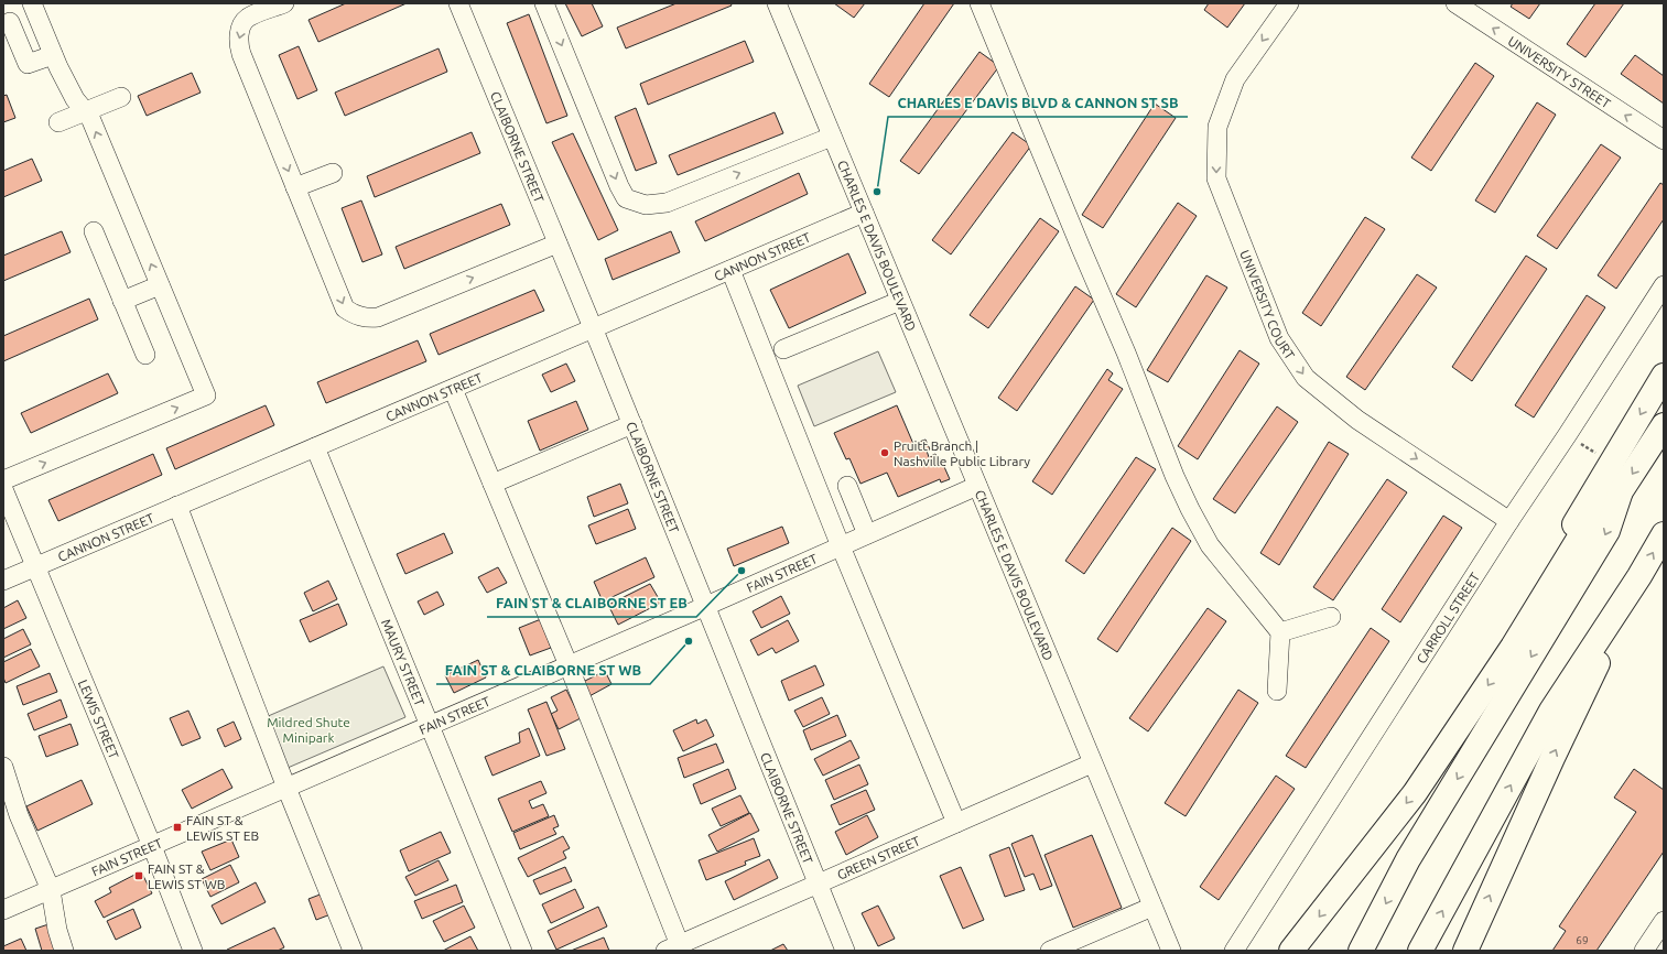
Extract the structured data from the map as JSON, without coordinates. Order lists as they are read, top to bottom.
{
  "streets": {
    "street": [
      "UNIVERSITY STREET",
      "CLAIBORNE STREET",
      "CHARLES E DAVIS BOULEVARD",
      "CANNON STREET",
      "UNIVERSITY COURT",
      "FAIN STREET",
      "CARROLL STREET",
      "MAURY STREET",
      "LEWIS STREET",
      "GREEN STREET"
    ]
  },
  "crossings": [
    ["CLAIBORNE STREET", "CANNON STREET"],
    ["CLAIBORNE STREET", "FAIN STREET"],
    ["CLAIBORNE STREET", "GREEN STREET"],
    ["CHARLES E DAVIS BOULEVARD", "CANNON STREET"],
    ["CHARLES E DAVIS BOULEVARD", "FAIN STREET"],
    ["CHARLES E DAVIS BOULEVARD", "GREEN STREET"],
    ["CANNON STREET", "MAURY STREET"],
    ["CANNON STREET", "LEWIS STREET"],
    ["UNIVERSITY COURT", "CARROLL STREET"],
    ["FAIN STREET", "MAURY STREET"],
    ["FAIN STREET", "LEWIS STREET"]
  ],
  "one_way": ["UNIVERSITY STREET"],
  "parks": ["Mildred Shute Minipark"],
  "places": {
    "other": [
      "CHARLES E DAVIS BLVD & CANNON ST SB",
      "Pruitt Branch | Nashville Public Library",
      "FAIN ST & CLAIBORNE ST EB",
      "FAIN ST & CLAIBORNE ST WB"
    ],
    "transit": ["FAIN ST & LEWIS ST EB", "FAIN ST & LEWIS ST WB"]
  },
  "house_numbers": ["69"]
}
